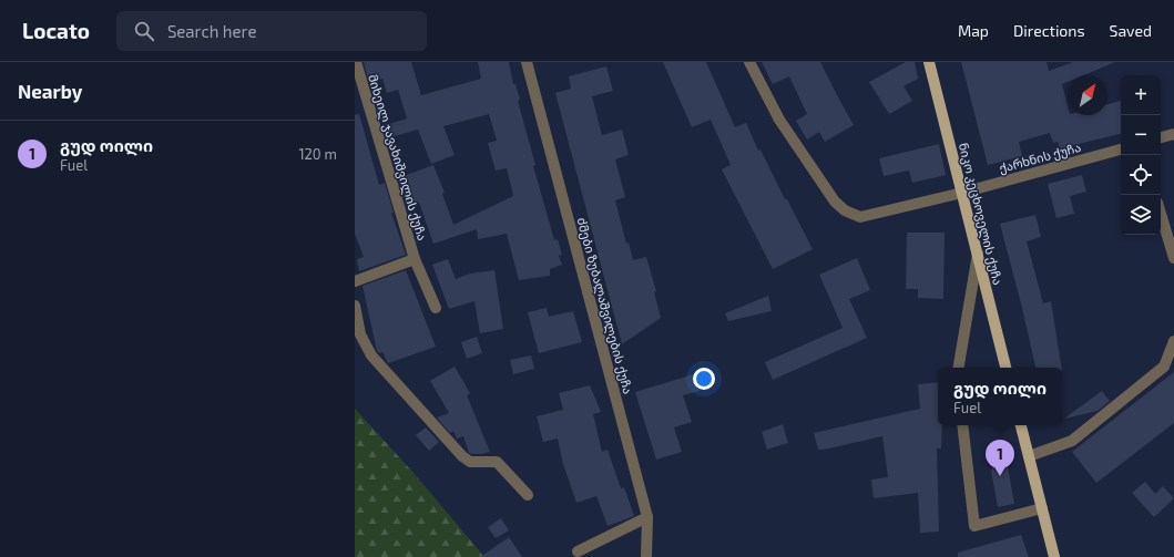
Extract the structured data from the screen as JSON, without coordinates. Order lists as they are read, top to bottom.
{
  "streets": {
    "main road": ["ნიკო კეცხოველის ქუჩა"],
    "street": ["მიხეილ ჯავახიშვილის ქუჩა", "ქარხნის ქუჩა", "ძმები ზუბალაშვილების ქუჩა"]
  },
  "crossings": [
    ["ქარხნის ქუჩა", "ნიკო კეცხოველის ქუჩა"]
  ],
  "north": "top right",
  "page": {
    "header": "Locato",
    "search": "Search here",
    "nav": ["Map", "Directions", "Saved"],
    "heading": "Nearby",
    "map_buttons": ["+", "−"],
    "list": [
      {
        "mark": "1",
        "name": "გუდ ოილი",
        "note": "Fuel",
        "value": "120 m"
      }
    ],
    "popup": ["გუდ ოილი", "Fuel"],
    "pins": "1"
  }
}
